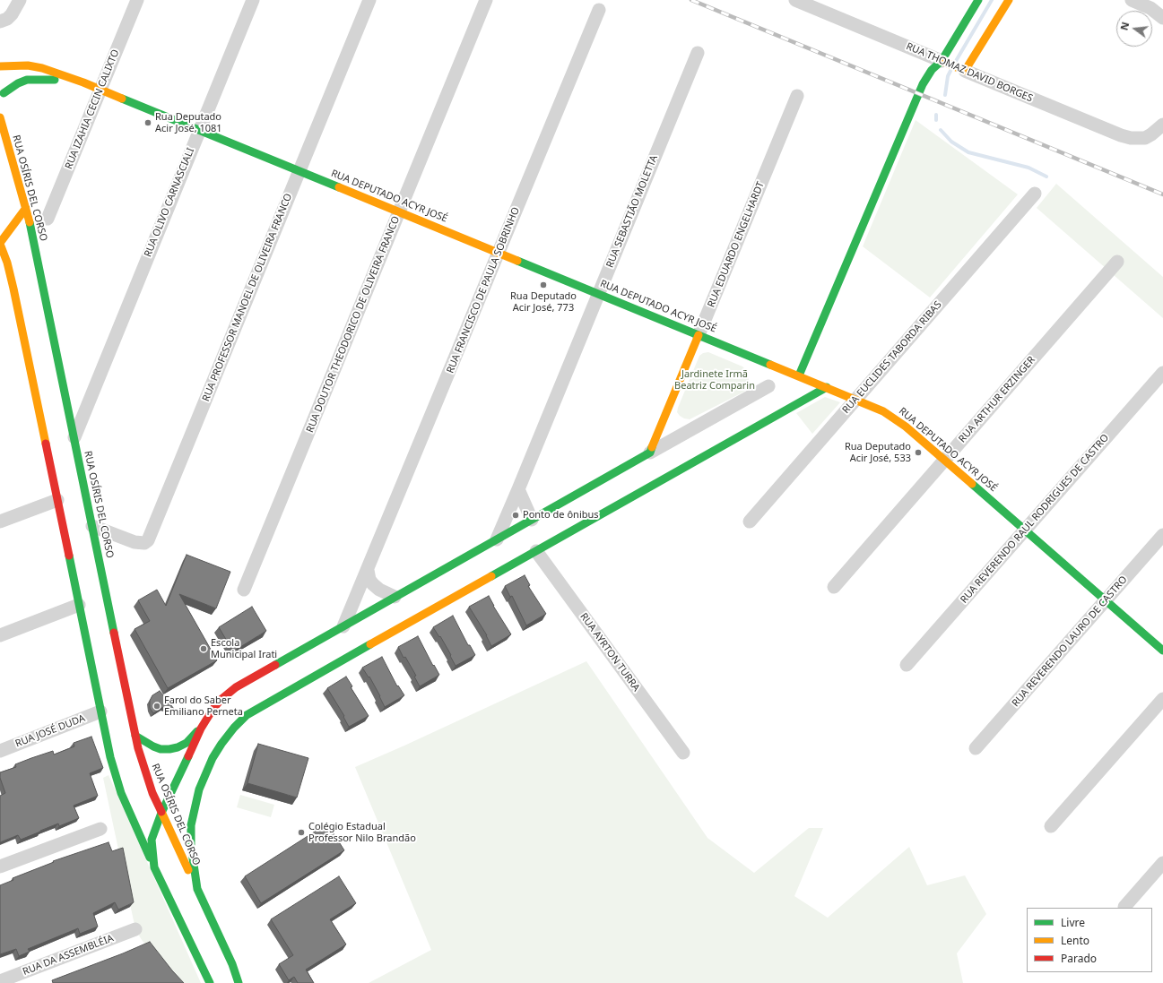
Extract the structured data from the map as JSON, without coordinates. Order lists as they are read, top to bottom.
{
  "streets": {
    "street": [
      "RUA THOMAZ DAVID BORGES",
      "RUA IZAHIA CECIN CALIXTO",
      "RUA OSÍRIS DEL CORSO",
      "RUA DEPUTADO ACYR JOSÉ",
      "RUA OLIVO CARNASCIALI",
      "RUA SEBASTIÃO MOLETTA",
      "RUA EDUARDO ENGELHARDT",
      "RUA FRANCISCO DE PAULA SOBRINHO",
      "RUA PROFESSOR MANOEL DE OLIVEIRA FRANCO",
      "RUA DOUTOR THEODORICO DE OLIVEIRA FRANCO",
      "RUA EUCLIDES TABORDA RIBAS",
      "RUA ARTHUR ERZINGER",
      "RUA REVERENDO RAUL RODRIGUES DE CASTRO",
      "RUA REVERENDO LAURO DE CASTRO",
      "RUA AYRTON TURRA",
      "RUA JOSÉ DUDA",
      "RUA DA ASSEMBLÉIA"
    ]
  },
  "crossings": [
    ["RUA IZAHIA CECIN CALIXTO", "RUA DEPUTADO ACYR JOSÉ"],
    ["RUA OSÍRIS DEL CORSO", "RUA OLIVO CARNASCIALI"],
    ["RUA OSÍRIS DEL CORSO", "RUA PROFESSOR MANOEL DE OLIVEIRA FRANCO"],
    ["RUA DEPUTADO ACYR JOSÉ", "RUA OLIVO CARNASCIALI"],
    ["RUA DEPUTADO ACYR JOSÉ", "RUA SEBASTIÃO MOLETTA"],
    ["RUA DEPUTADO ACYR JOSÉ", "RUA EDUARDO ENGELHARDT"],
    ["RUA DEPUTADO ACYR JOSÉ", "RUA FRANCISCO DE PAULA SOBRINHO"],
    ["RUA DEPUTADO ACYR JOSÉ", "RUA PROFESSOR MANOEL DE OLIVEIRA FRANCO"],
    ["RUA DEPUTADO ACYR JOSÉ", "RUA DOUTOR THEODORICO DE OLIVEIRA FRANCO"],
    ["RUA DEPUTADO ACYR JOSÉ", "RUA EUCLIDES TABORDA RIBAS"],
    ["RUA DEPUTADO ACYR JOSÉ", "RUA ARTHUR ERZINGER"],
    ["RUA DEPUTADO ACYR JOSÉ", "RUA REVERENDO RAUL RODRIGUES DE CASTRO"],
    ["RUA DEPUTADO ACYR JOSÉ", "RUA REVERENDO LAURO DE CASTRO"]
  ],
  "parks": ["Jardinete Irmã Beatriz Comparin"],
  "places": [
    "Rua Deputado Acir José, 1081",
    "Rua Deputado Acir José, 773",
    "Rua Deputado Acir José, 533",
    "Ponto de ônibus",
    "Escola Municipal Irati",
    "Farol do Saber Emiliano Perneta",
    "Colégio Estadual Professor Nilo Brandão"
  ],
  "legend": ["Livre", "Lento", "Parado"],
  "north": "left"
}
